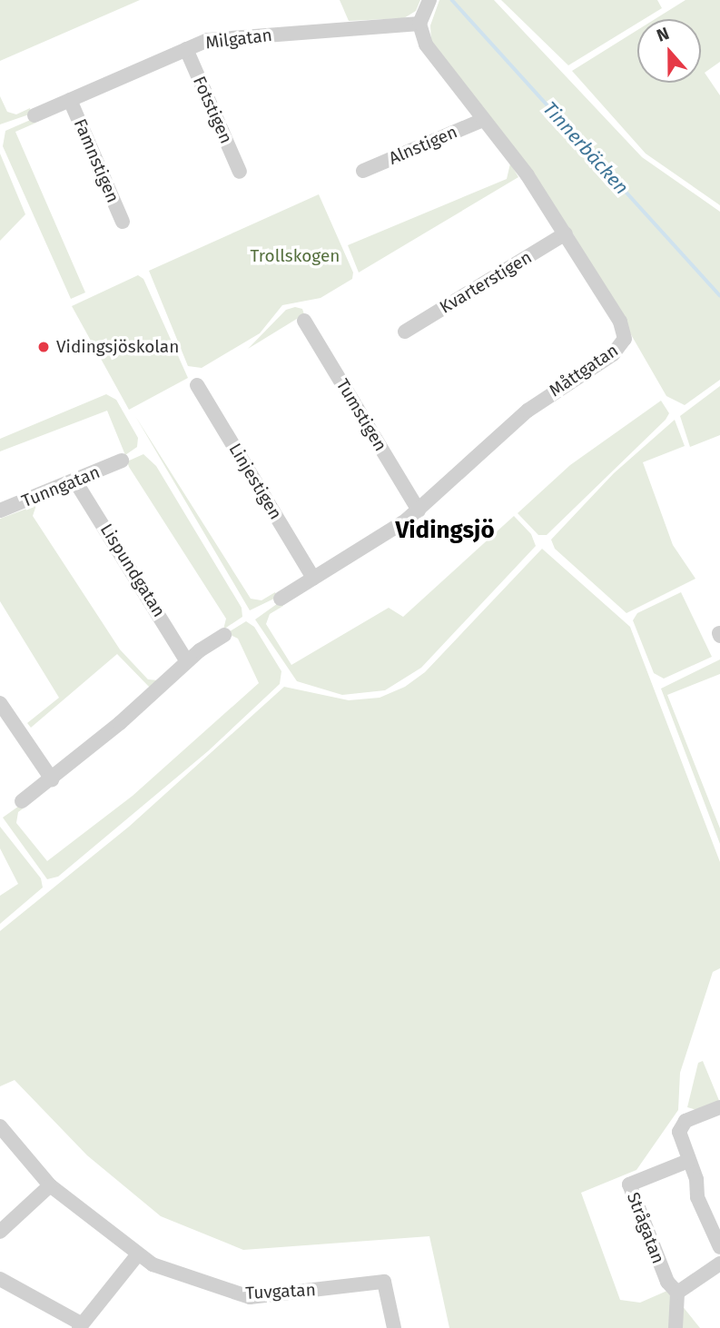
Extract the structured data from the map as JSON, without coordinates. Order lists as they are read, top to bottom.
{
  "streets": {
    "street": [
      "Milgatan",
      "Fotstigen",
      "Alnstigen",
      "Famnstigen",
      "Kvarterstigen",
      "Måttgatan",
      "Tumstigen",
      "Linjestigen",
      "Tunngatan",
      "Lispundgatan",
      "Strågatan",
      "Tuvgatan"
    ]
  },
  "crossings": [
    ["Milgatan", "Fotstigen"],
    ["Milgatan", "Famnstigen"],
    ["Milgatan", "Måttgatan"],
    ["Alnstigen", "Måttgatan"],
    ["Kvarterstigen", "Måttgatan"],
    ["Måttgatan", "Tumstigen"],
    ["Måttgatan", "Linjestigen"],
    ["Tunngatan", "Lispundgatan"]
  ],
  "districts": ["Vidingsjö"],
  "water": ["Tinnerbäcken"],
  "parks": ["Trollskogen"],
  "places": ["Vidingsjöskolan"],
  "north": "top"
}
